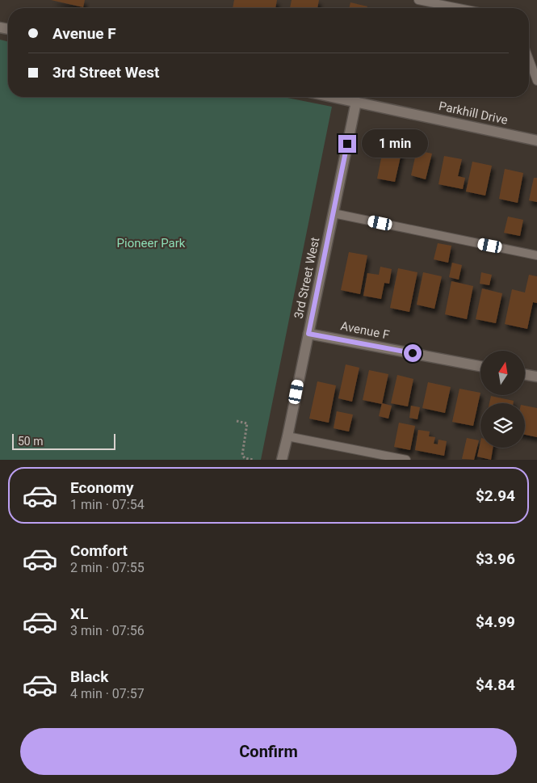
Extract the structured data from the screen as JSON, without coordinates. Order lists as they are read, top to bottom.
{
  "streets": {
    "street": ["Parkhill Drive", "3rd Street West", "Avenue F"]
  },
  "crossings": [
    ["Parkhill Drive", "3rd Street West"],
    ["3rd Street West", "Avenue F"]
  ],
  "parks": ["Pioneer Park"],
  "scale_bar": "50 m",
  "north": "top",
  "page": {
    "banner": ["Avenue F", "3rd Street West"],
    "bubble": "1 min",
    "scale": "50 m",
    "list": [
      {
        "name": "Economy",
        "note": "1 min · 07:54",
        "value": "$2.94"
      },
      {
        "name": "Comfort",
        "note": "2 min · 07:55",
        "value": "$3.96"
      },
      {
        "name": "XL",
        "note": "3 min · 07:56",
        "value": "$4.99"
      },
      {
        "name": "Black",
        "note": "4 min · 07:57",
        "value": "$4.84"
      }
    ],
    "buttons": "Confirm"
  }
}
